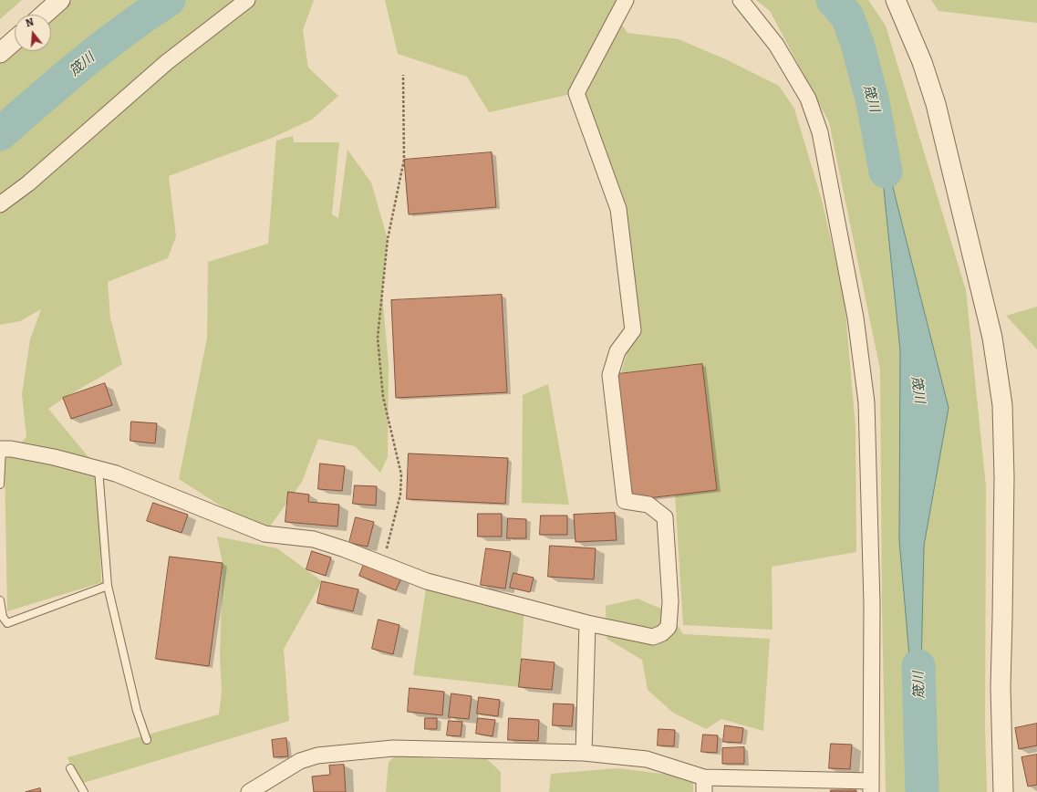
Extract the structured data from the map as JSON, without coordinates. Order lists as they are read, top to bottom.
{
  "water": ["筬川"],
  "north": "top"
}
